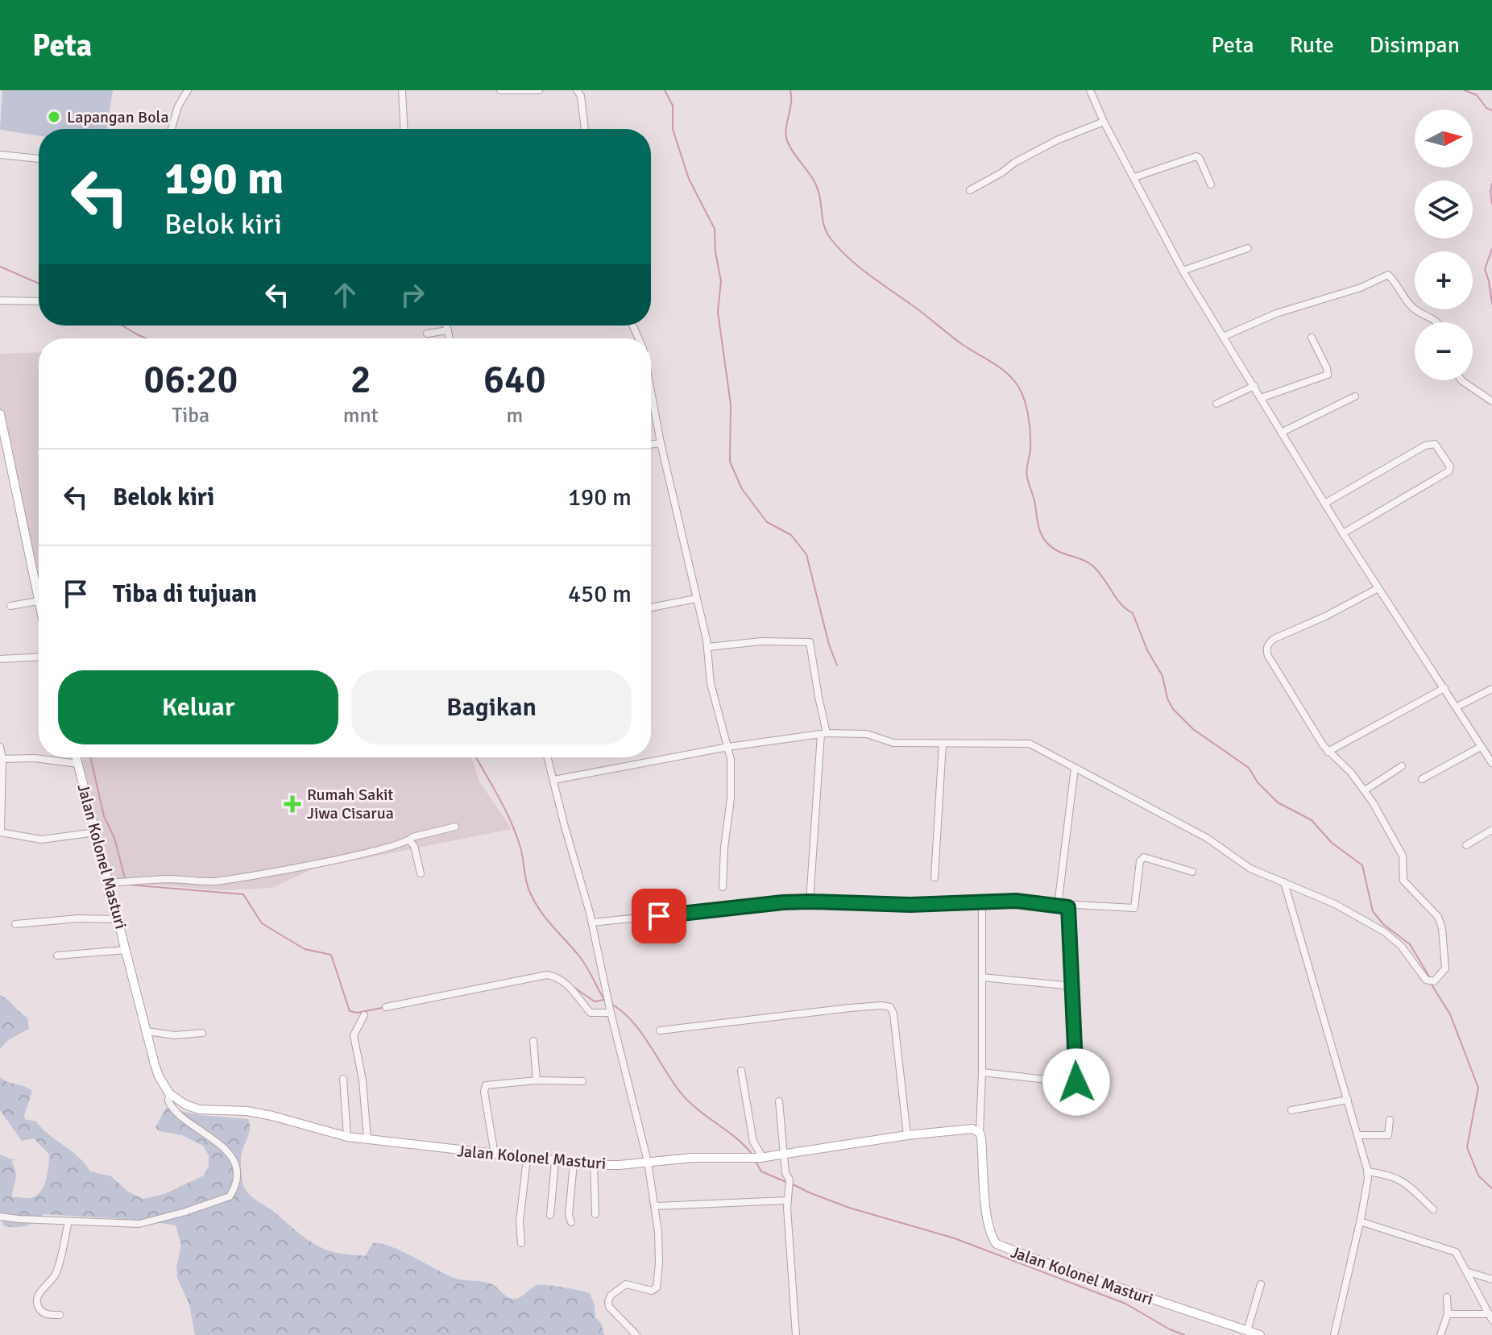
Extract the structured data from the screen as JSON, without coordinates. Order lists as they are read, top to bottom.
{
  "streets": {
    "main road": ["Jalan Kolonel Masturi"]
  },
  "places": {
    "other": ["Lapangan Bola"],
    "health": ["Rumah Sakit Jiwa Cisarua"]
  },
  "north": "right",
  "page": {
    "header": "Peta",
    "nav": ["Peta", "Rute", "Disimpan"],
    "map_buttons": ["+", "−"],
    "turn": ["190 m", "Belok kiri"],
    "eta": [
      "06:20",
      "Tiba",
      "2",
      "mnt",
      "640",
      "m"
    ],
    "list": [
      {
        "name": "Belok kiri",
        "value": "190 m"
      },
      {
        "name": "Tiba di tujuan",
        "value": "450 m"
      }
    ],
    "buttons": ["Keluar", "Bagikan"]
  }
}
